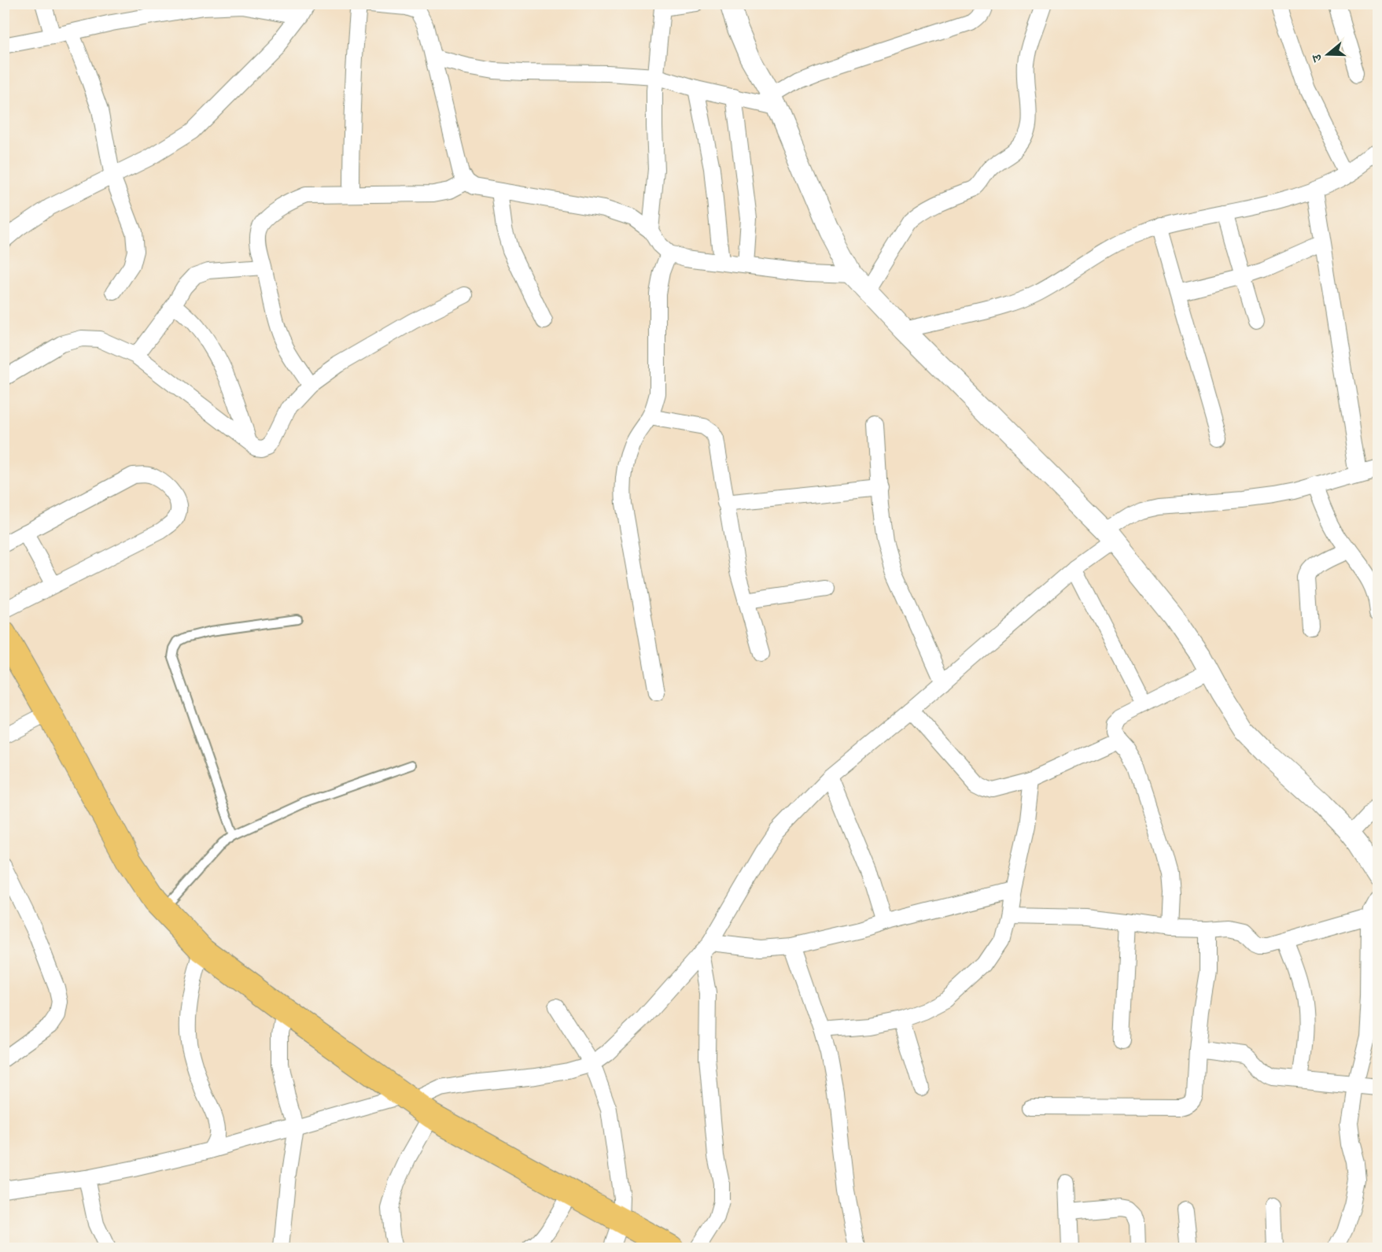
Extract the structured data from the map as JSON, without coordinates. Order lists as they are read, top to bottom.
{
  "north": "left"
}
